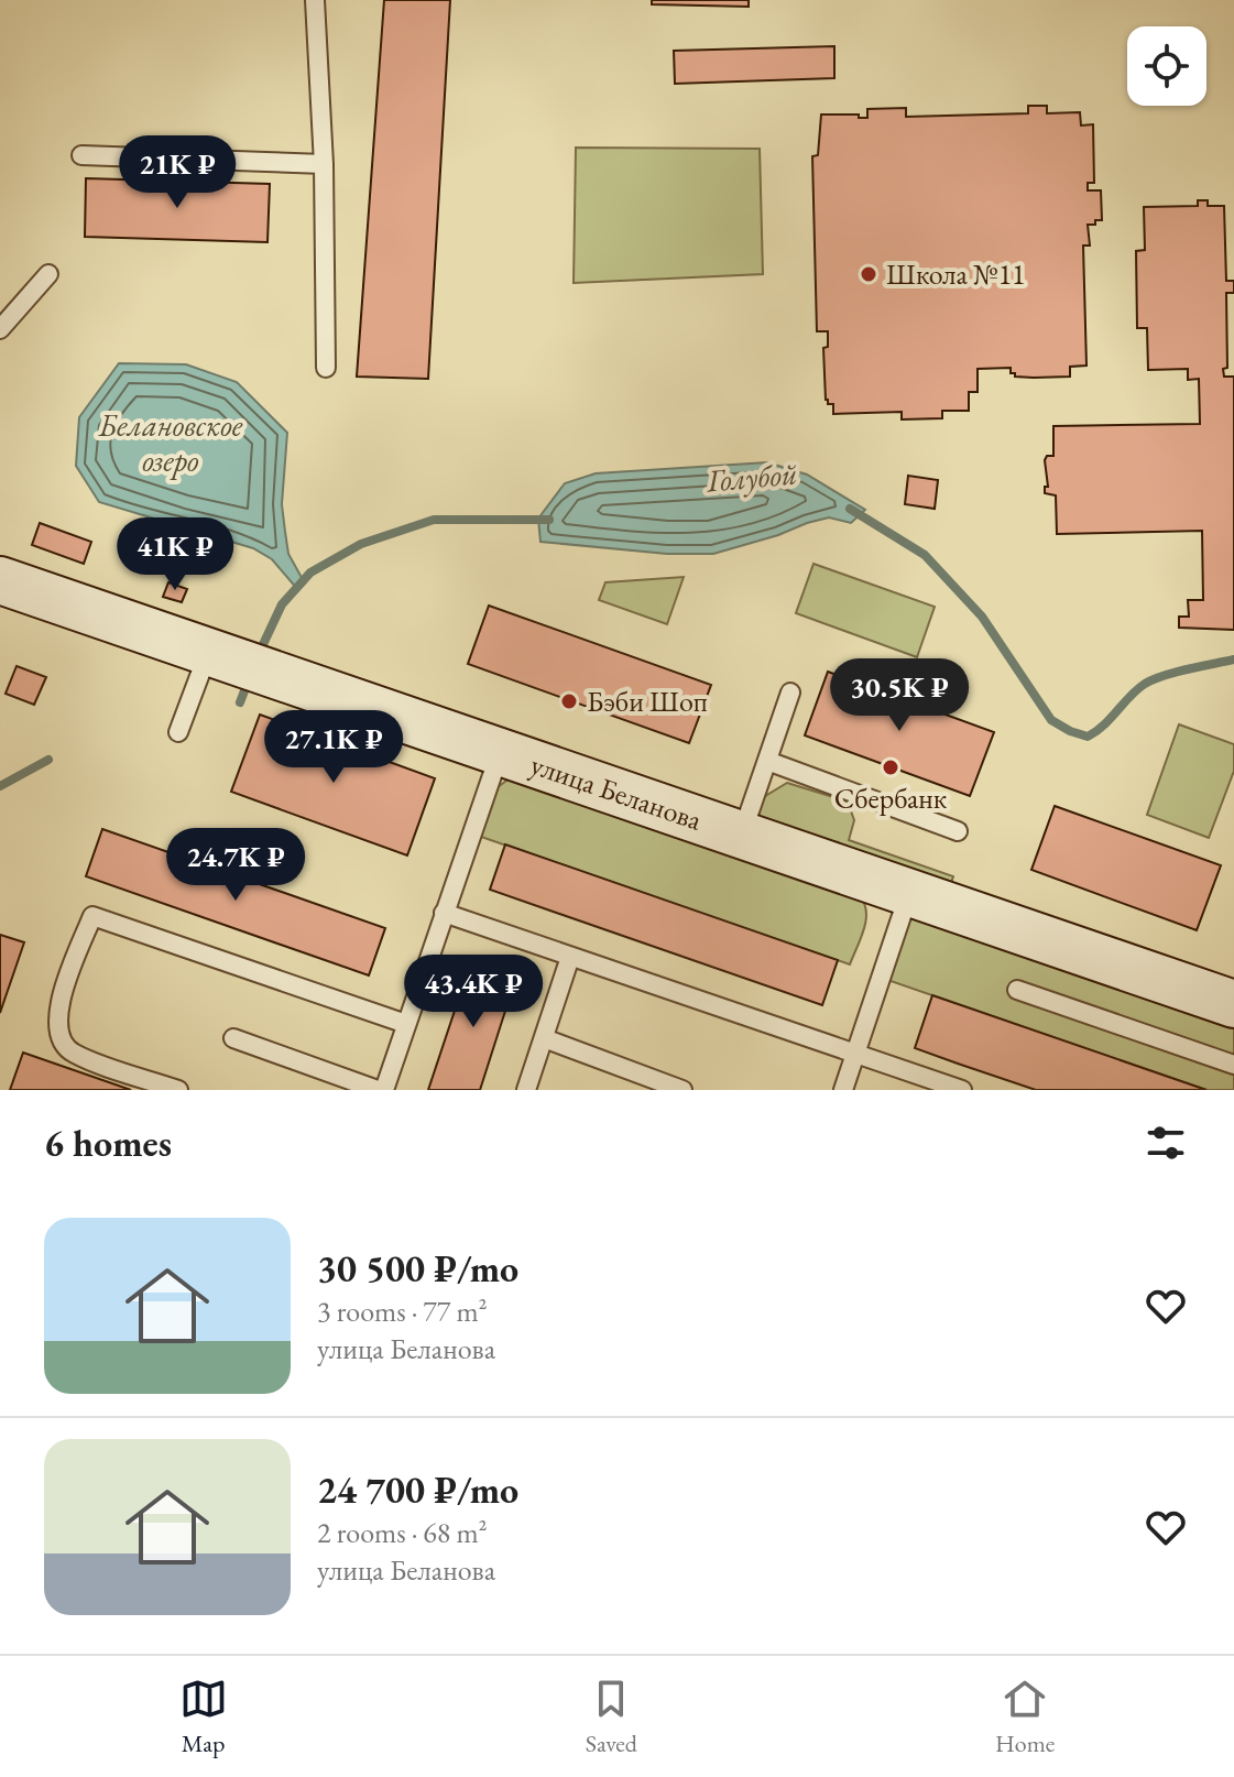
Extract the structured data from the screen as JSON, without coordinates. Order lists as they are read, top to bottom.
{
  "streets": {
    "street": ["улица Беланова"]
  },
  "water": ["Белановское озеро", "Голубой"],
  "places": ["Школа №11", "Бэби Шоп", "Сбербанк"],
  "page": {
    "price": [
      "21K ₽",
      "41K ₽",
      "30.5K ₽",
      "27.1K ₽",
      "24.7K ₽",
      "43.4K ₽"
    ],
    "heading": "6 homes",
    "list": [
      {
        "name": "30 500 ₽/mo",
        "note": "3 rooms · 77 m² · улица Беланова"
      },
      {
        "name": "24 700 ₽/mo",
        "note": "2 rooms · 68 m² · улица Беланова"
      }
    ],
    "tabs": ["Map", "Saved", "Home"]
  }
}
